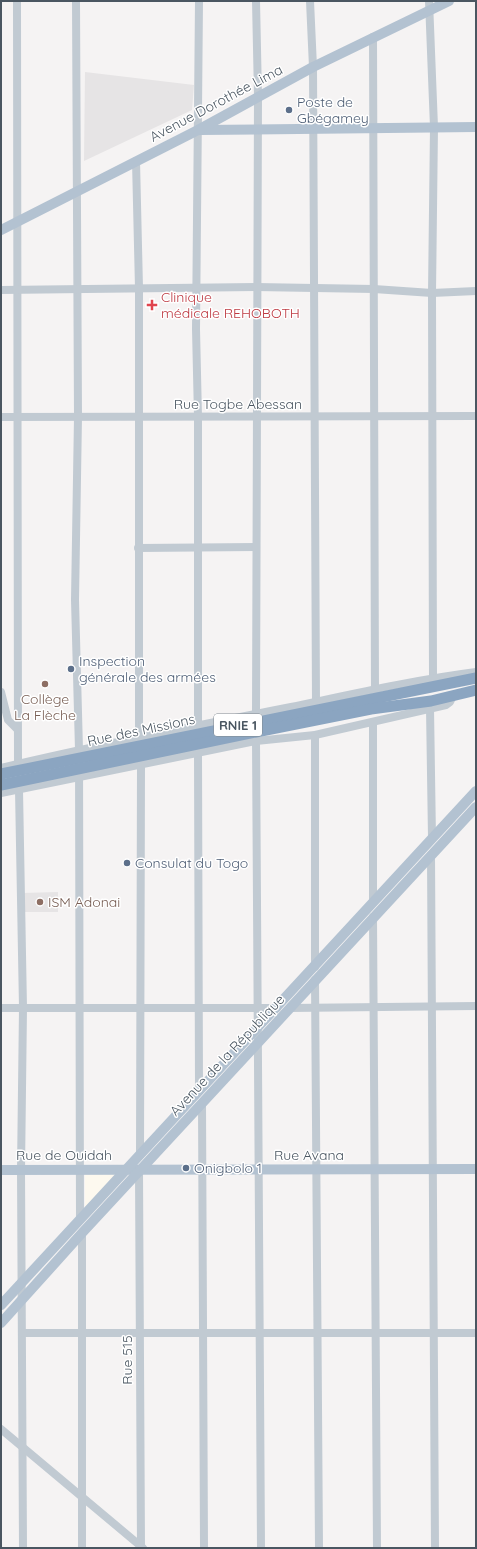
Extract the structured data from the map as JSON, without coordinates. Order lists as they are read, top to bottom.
{
  "streets": {
    "highway": ["RNIE 1", "Rue des Missions"],
    "main road": [
      "Avenue Dorothée Lima",
      "Avenue de la République",
      "Rue de Ouidah",
      "Rue Avana"
    ],
    "street": ["Rue Togbe Abessan", "Rue 515"]
  },
  "crossings": [
    ["Avenue de la République", "Rue de Ouidah"],
    ["Avenue de la République", "Rue Avana"],
    ["Avenue de la République", "Rue 515"],
    ["Rue de Ouidah", "Rue Avana"],
    ["Rue de Ouidah", "Rue 515"],
    ["Rue Avana", "Rue 515"]
  ],
  "places": {
    "other": [
      "Poste de Gbégamey",
      "Inspection générale des armées",
      "Collège La Flèche",
      "Consulat du Togo",
      "ISM Adonai",
      "Onigbolo 1"
    ],
    "health": ["Clinique médicale REHOBOTH"]
  }
}
